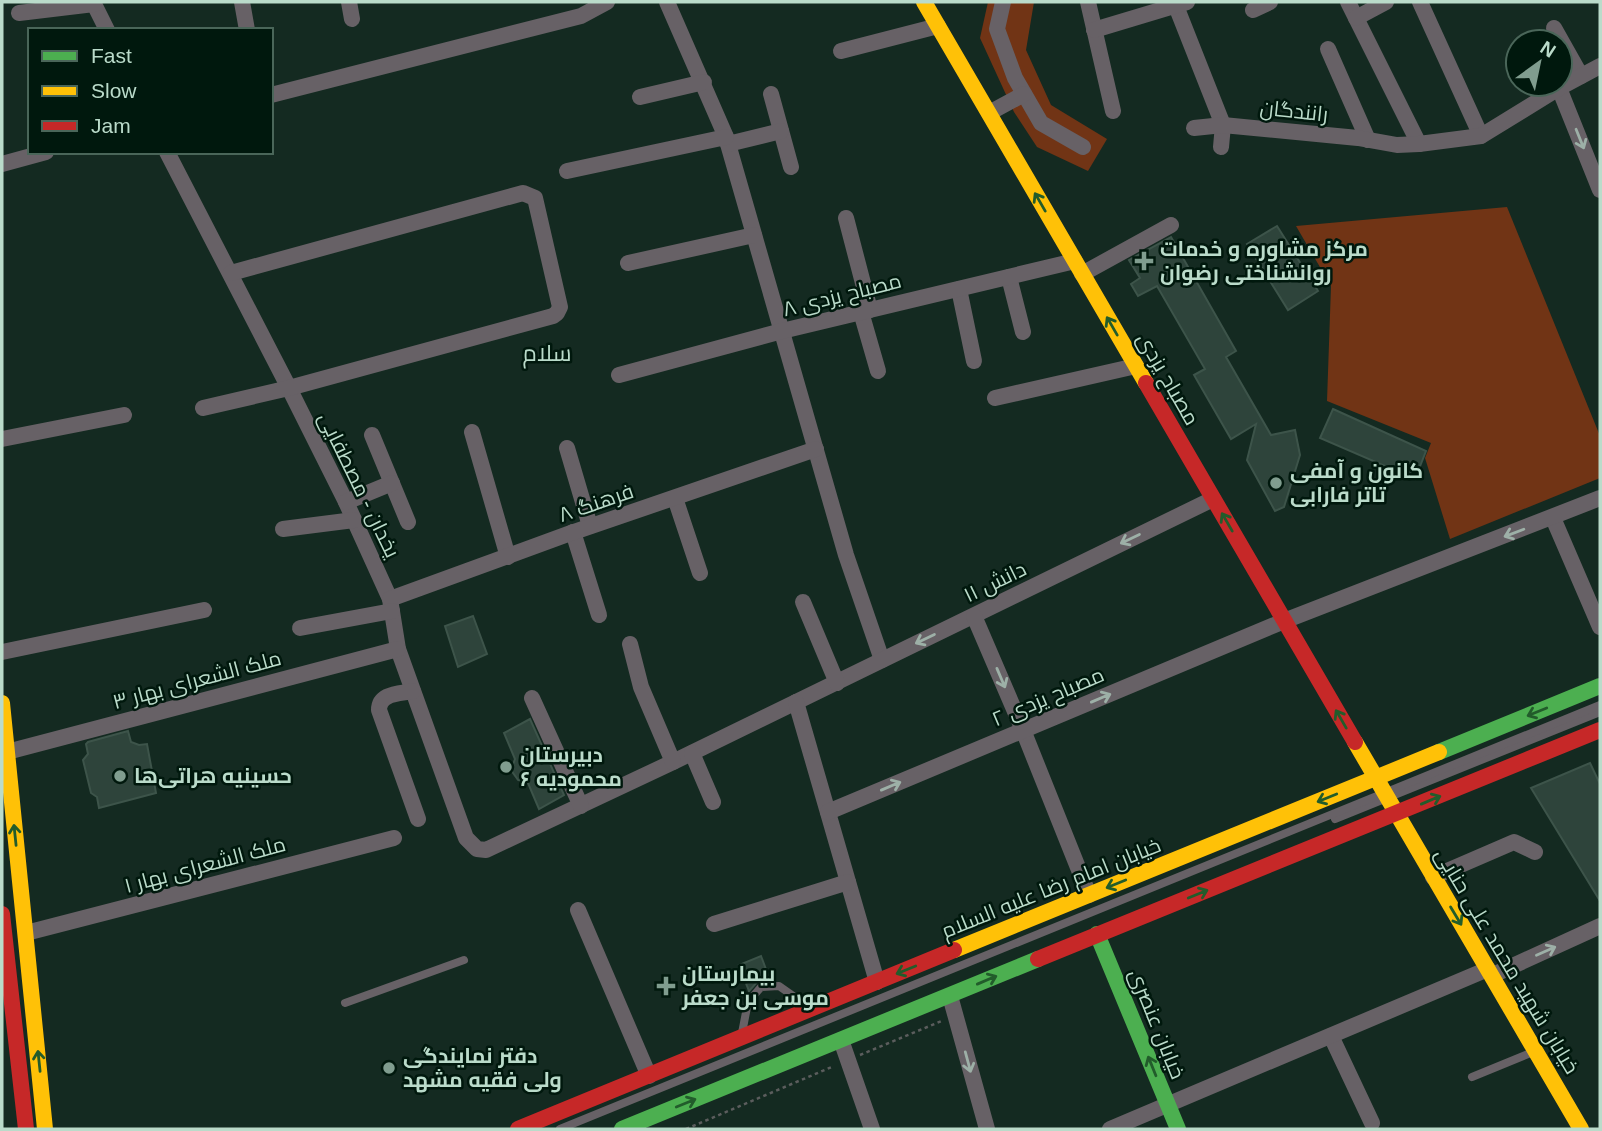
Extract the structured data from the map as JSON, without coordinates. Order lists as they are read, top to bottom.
{
  "streets": {
    "main road": [
      "مصباح یزدی",
      "خیابان امام رضا علیه السلام",
      "خیابان شهید محمد علی حنایی",
      "خیابان عنصری"
    ],
    "street": [
      "رانندگان",
      "مصباح یزدی ۸",
      "یخدان - مصطفایی",
      "فرهنگ ۸",
      "دانش ۱۱",
      "ملک الشعرای بهار ۳",
      "مصباح یزدی ۲",
      "ملک الشعرای بهار ۱"
    ]
  },
  "crossings": [
    ["مصباح یزدی ۸", "مصباح یزدی"],
    ["مصباح یزدی", "دانش ۱۱"],
    ["مصباح یزدی", "مصباح یزدی ۲"],
    ["مصباح یزدی", "خیابان امام رضا علیه السلام"],
    ["مصباح یزدی", "خیابان شهید محمد علی حنایی"],
    ["یخدان - مصطفایی", "فرهنگ ۸"],
    ["یخدان - مصطفایی", "دانش ۱۱"],
    ["یخدان - مصطفایی", "ملک الشعرای بهار ۳"]
  ],
  "one_way": ["مصباح یزدی", "دانش ۱۱", "خیابان عنصری"],
  "districts": ["سلام"],
  "places": {
    "health": ["مرکز مشاوره و خدمات روانشناختی رضوان", "بیمارستان موسی بن جعفر"],
    "other": [
      "کانون و آمفی تاتر فارابی",
      "دبیرستان محمودیه ۶",
      "حسینیه هراتی‌ها",
      "دفتر نمایندگی ولی فقیه مشهد"
    ]
  },
  "legend": ["Fast", "Slow", "Jam"],
  "north": "top right"
}
